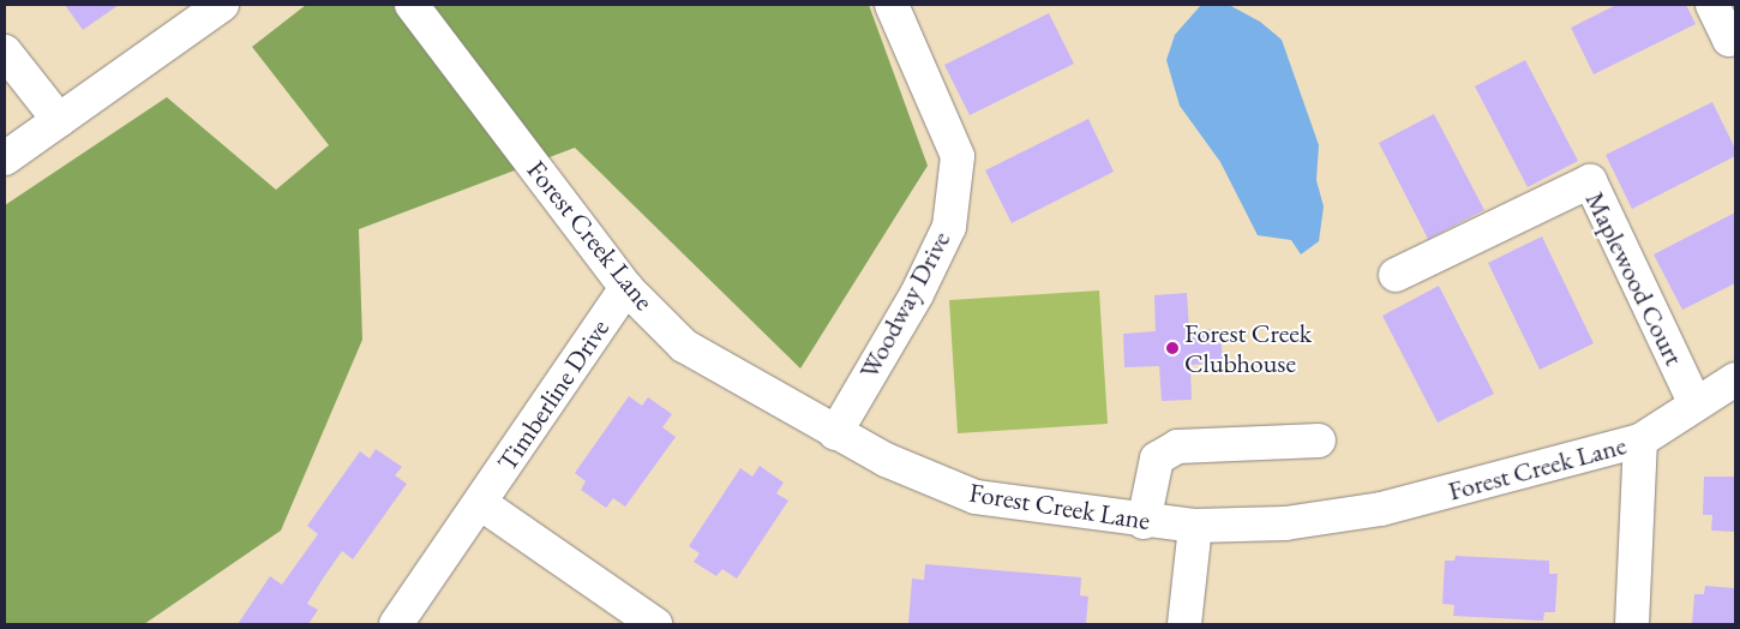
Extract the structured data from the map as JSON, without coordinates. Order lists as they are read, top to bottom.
{
  "streets": {
    "street": [
      "Forest Creek Lane",
      "Maplewood Court",
      "Woodway Drive",
      "Timberline Drive"
    ]
  },
  "crossings": [
    ["Forest Creek Lane", "Maplewood Court"],
    ["Forest Creek Lane", "Woodway Drive"],
    ["Forest Creek Lane", "Timberline Drive"]
  ],
  "places": ["Forest Creek Clubhouse"]
}
